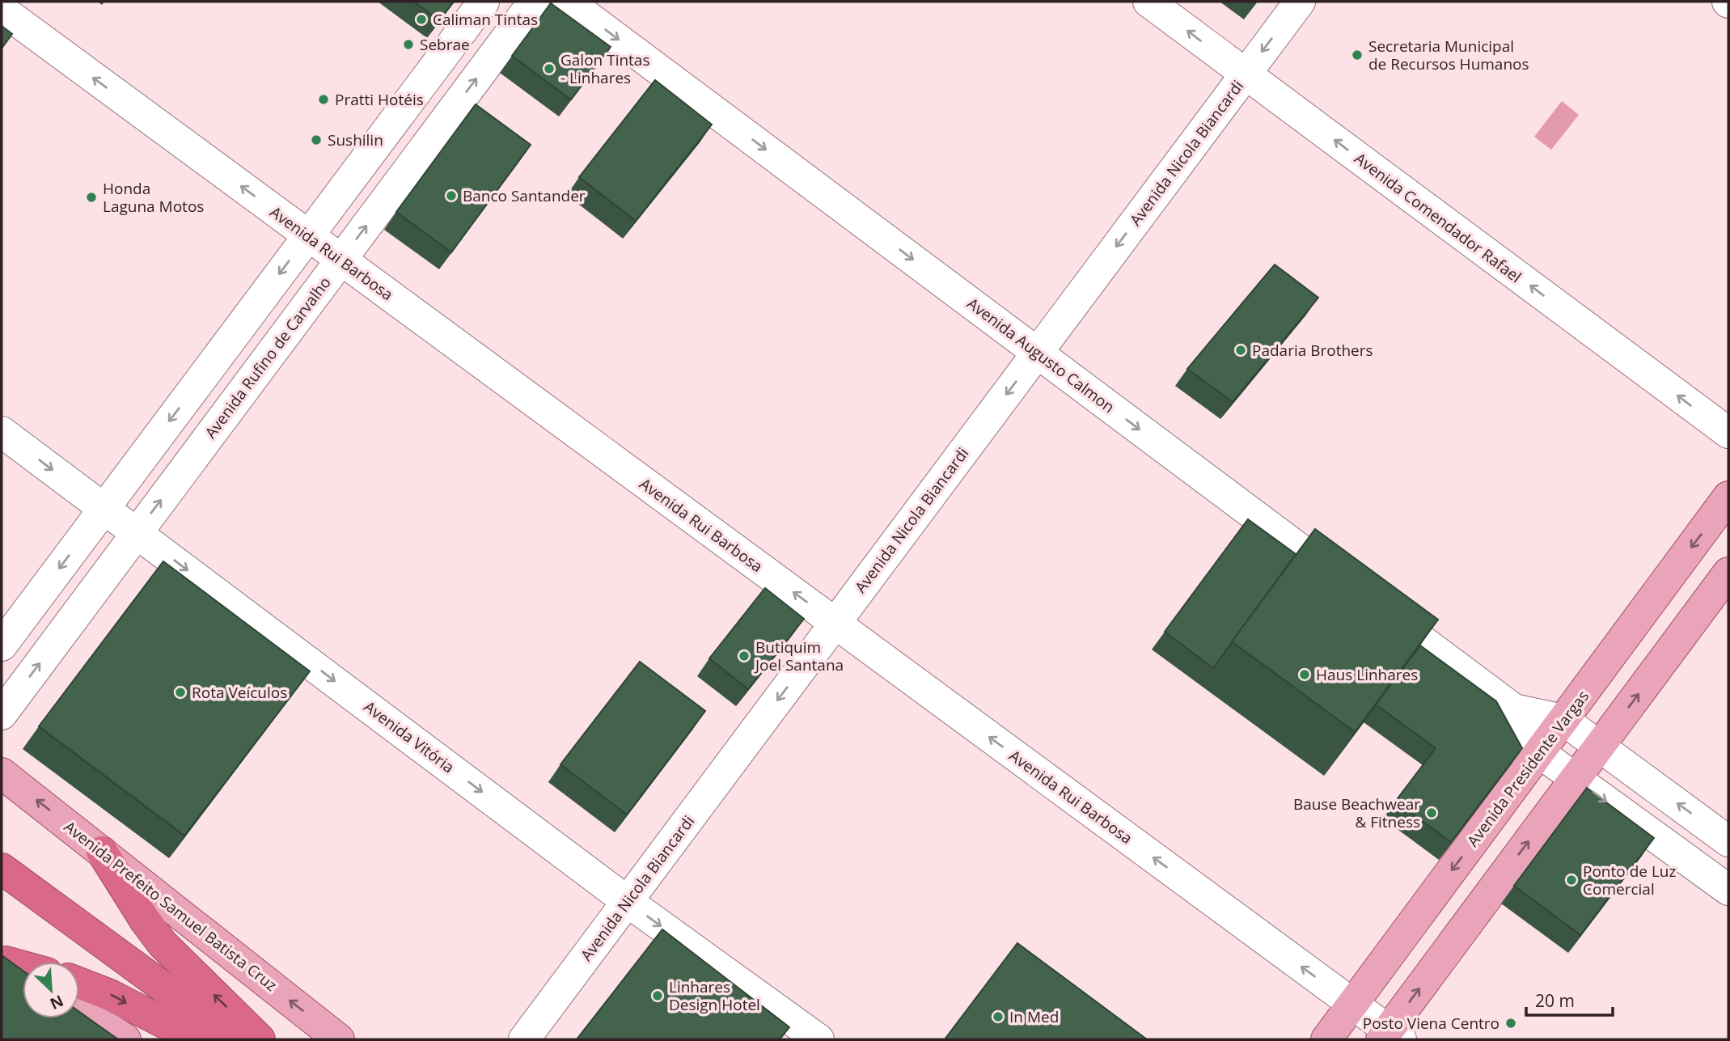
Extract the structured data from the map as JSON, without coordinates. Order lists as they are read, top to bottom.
{
  "streets": {
    "main road": ["Avenida Presidente Vargas", "Avenida Prefeito Samuel Batista Cruz"],
    "street": [
      "Avenida Nicola Biancardi",
      "Avenida Comendador Rafael",
      "Avenida Rui Barbosa",
      "Avenida Augusto Calmon",
      "Avenida Rufino de Carvalho",
      "Avenida Vitória"
    ]
  },
  "crossings": [
    ["Avenida Nicola Biancardi", "Avenida Comendador Rafael"],
    ["Avenida Nicola Biancardi", "Avenida Rui Barbosa"],
    ["Avenida Nicola Biancardi", "Avenida Augusto Calmon"],
    ["Avenida Nicola Biancardi", "Avenida Vitória"],
    ["Avenida Rui Barbosa", "Avenida Rufino de Carvalho"],
    ["Avenida Rui Barbosa", "Avenida Presidente Vargas"],
    ["Avenida Augusto Calmon", "Avenida Presidente Vargas"],
    ["Avenida Rufino de Carvalho", "Avenida Vitória"]
  ],
  "one_way": [
    "Avenida Nicola Biancardi",
    "Avenida Comendador Rafael",
    "Avenida Rui Barbosa",
    "Avenida Augusto Calmon",
    "Avenida Vitória",
    "Avenida Prefeito Samuel Batista Cruz"
  ],
  "places": [
    "Caliman Tintas",
    "Sebrae",
    "Secretaria Municipal de Recursos Humanos",
    "Galon Tintas - Linhares",
    "Pratti Hotéis",
    "Sushilin",
    "Banco Santander",
    "Honda Laguna Motos",
    "Padaria Brothers",
    "Butiquim Joel Santana",
    "Haus Linhares",
    "Rota Veículos",
    "Bause Beachwear & Fitness",
    "Ponto de Luz Comercial",
    "Linhares Design Hotel",
    "In Med",
    "Posto Viena Centro"
  ],
  "scale_bar": "20 m",
  "north": "bottom right"
}
